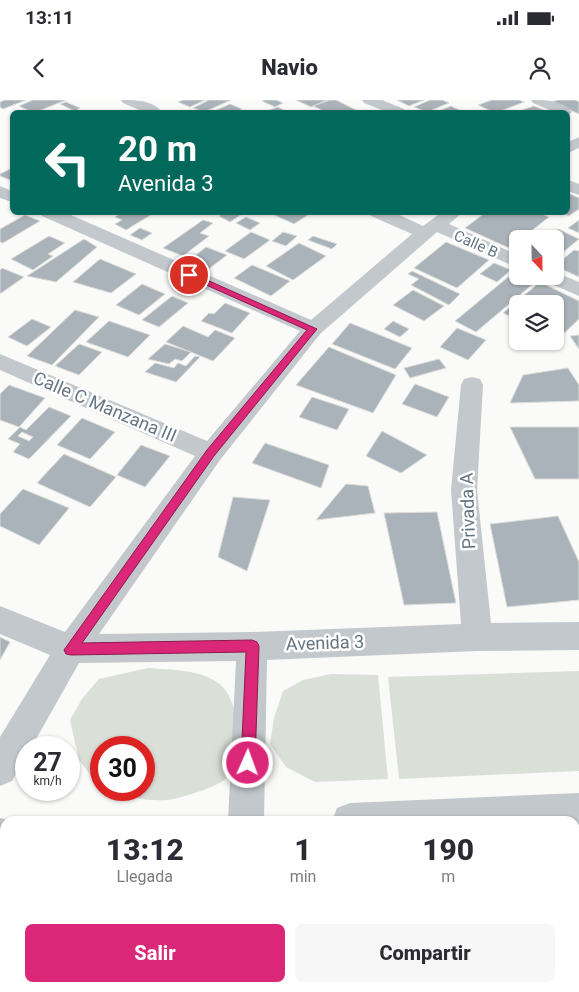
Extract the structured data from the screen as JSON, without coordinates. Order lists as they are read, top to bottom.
{
  "streets": {
    "street": [
      "Calle B",
      "Calle C Manzana III",
      "Privada A",
      "Avenida 3"
    ]
  },
  "crossings": [
    ["Privada A", "Avenida 3"]
  ],
  "north": "bottom",
  "page": {
    "status": "13:11",
    "header": "Navio",
    "turn": ["20 m", "Avenida 3"],
    "speed": "27 km/h",
    "limit": "30",
    "eta": [
      "13:12",
      "Llegada",
      "1",
      "min",
      "190",
      "m"
    ],
    "buttons": ["Salir", "Compartir"]
  }
}
